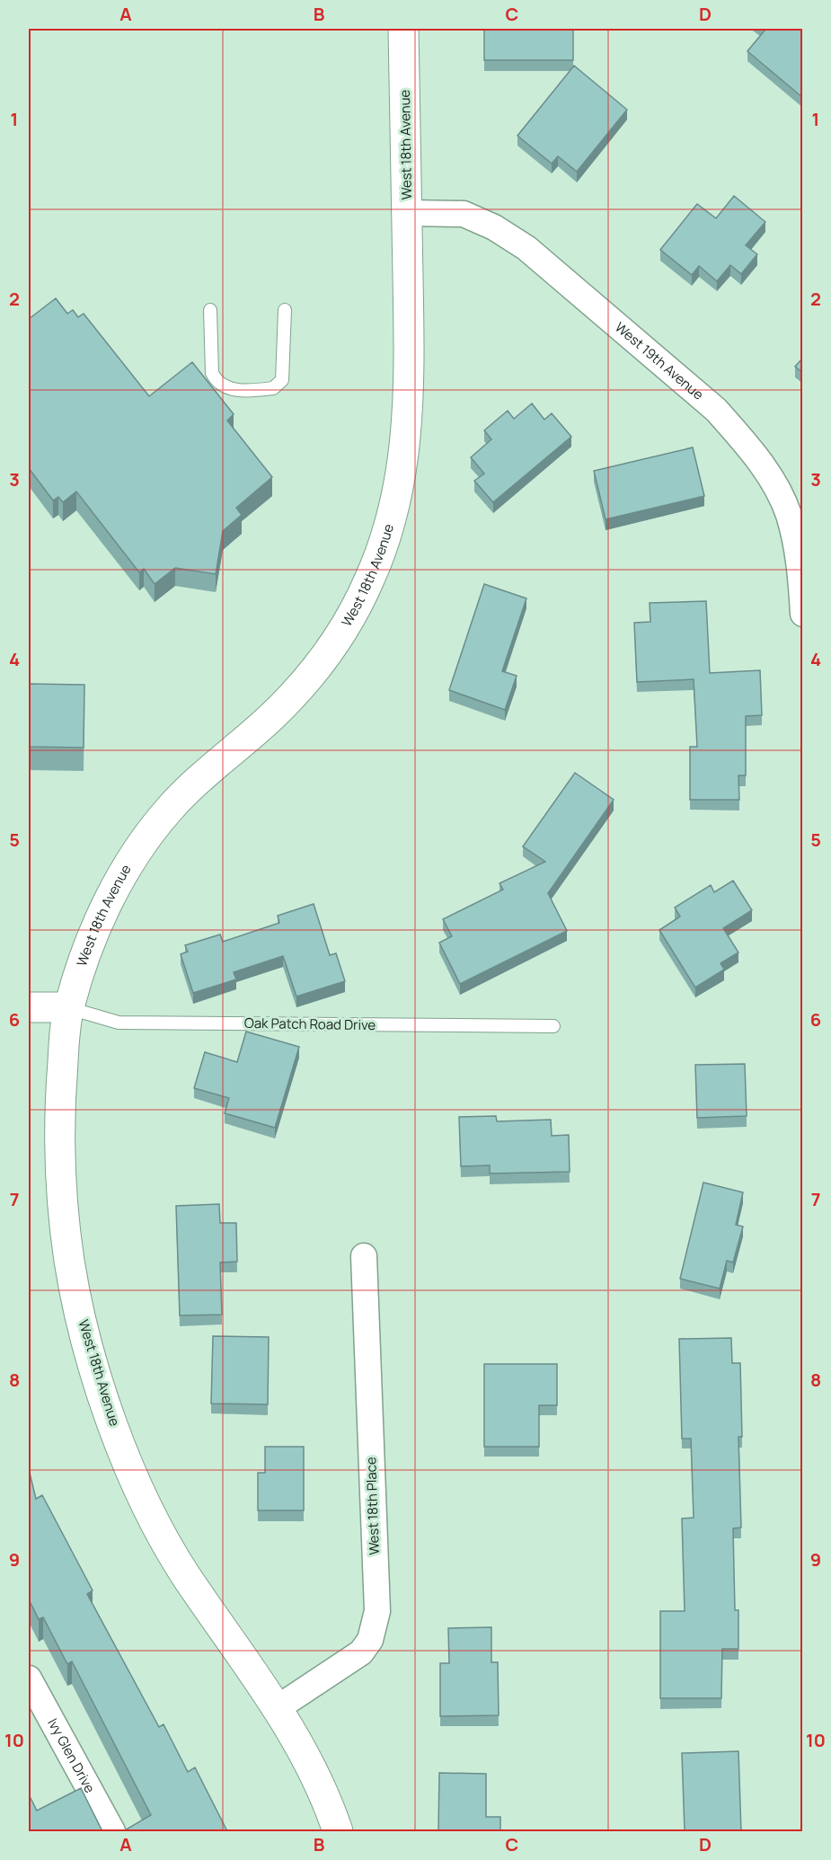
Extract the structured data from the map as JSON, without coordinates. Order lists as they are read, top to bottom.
{
  "streets": {
    "main road": ["West 18th Avenue"],
    "street": ["West 19th Avenue", "West 18th Place", "Ivy Glen Drive"],
    "lane": ["Oak Patch Road Drive"]
  },
  "crossings": [
    ["West 18th Avenue", "West 19th Avenue"],
    ["West 18th Avenue", "Oak Patch Road Drive"],
    ["West 18th Avenue", "West 18th Place"]
  ],
  "grid": {
    "columns": [
      "A",
      "B",
      "C",
      "D"
    ],
    "rows": [
      "1",
      "2",
      "3",
      "4",
      "5",
      "6",
      "7",
      "8",
      "9",
      "10"
    ]
  }
}
